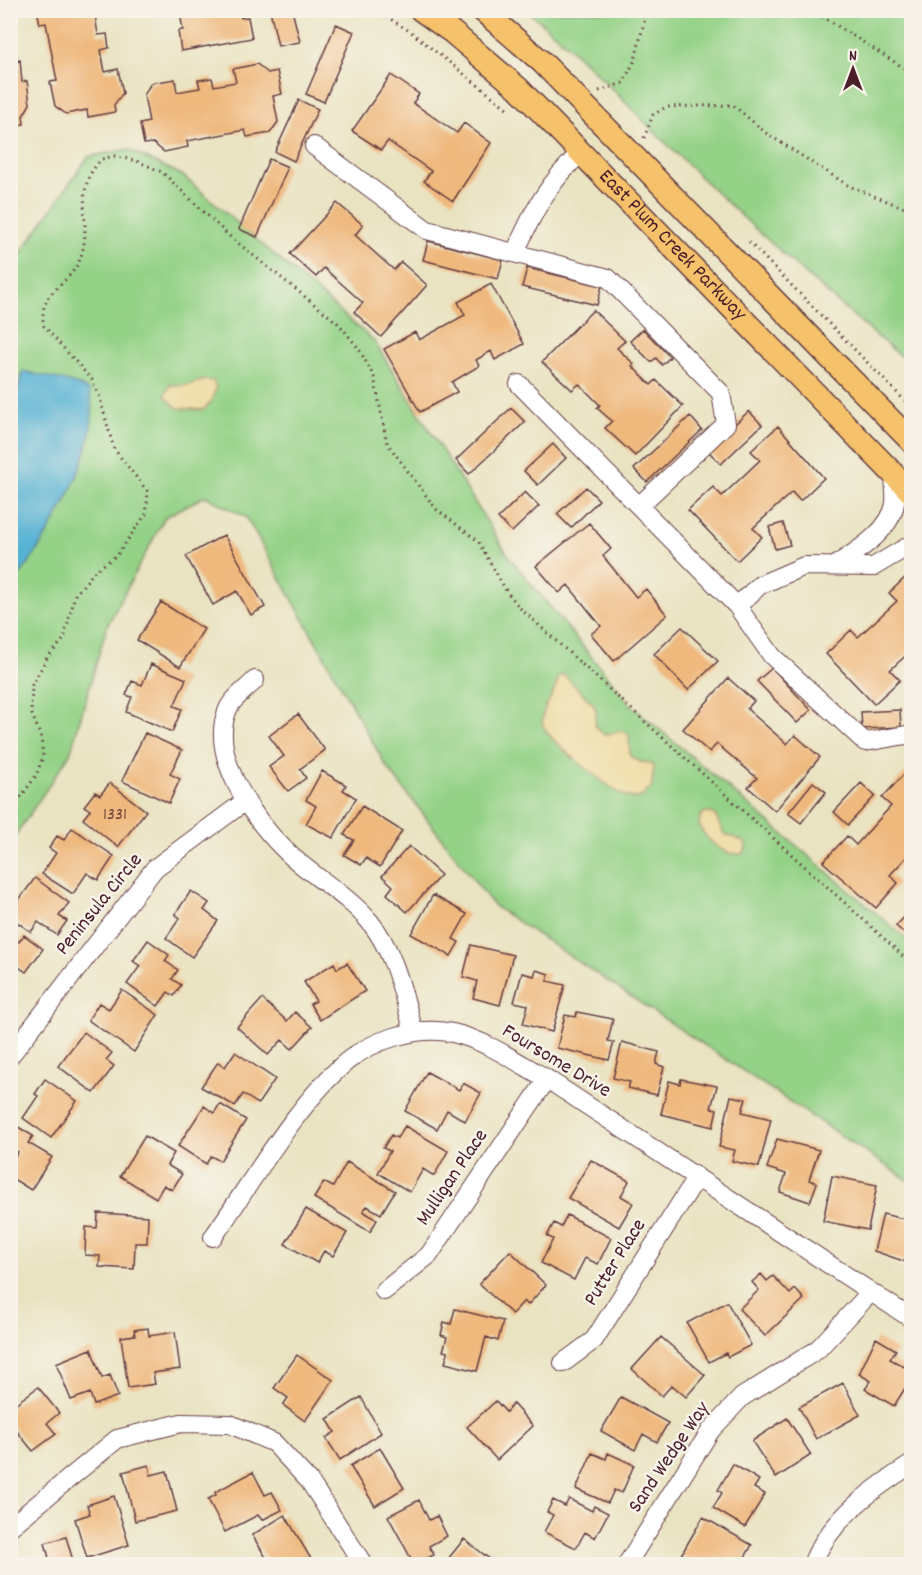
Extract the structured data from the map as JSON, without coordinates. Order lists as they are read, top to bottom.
{
  "streets": {
    "main road": ["East Plum Creek Parkway"],
    "street": [
      "Peninsula Circle",
      "Foursome Drive",
      "Mulligan Place",
      "Putter Place",
      "Sand Wedge Way"
    ]
  },
  "crossings": [
    ["Foursome Drive", "Mulligan Place"],
    ["Foursome Drive", "Putter Place"],
    ["Foursome Drive", "Sand Wedge Way"]
  ],
  "house_numbers": ["1331"],
  "north": "top"
}
